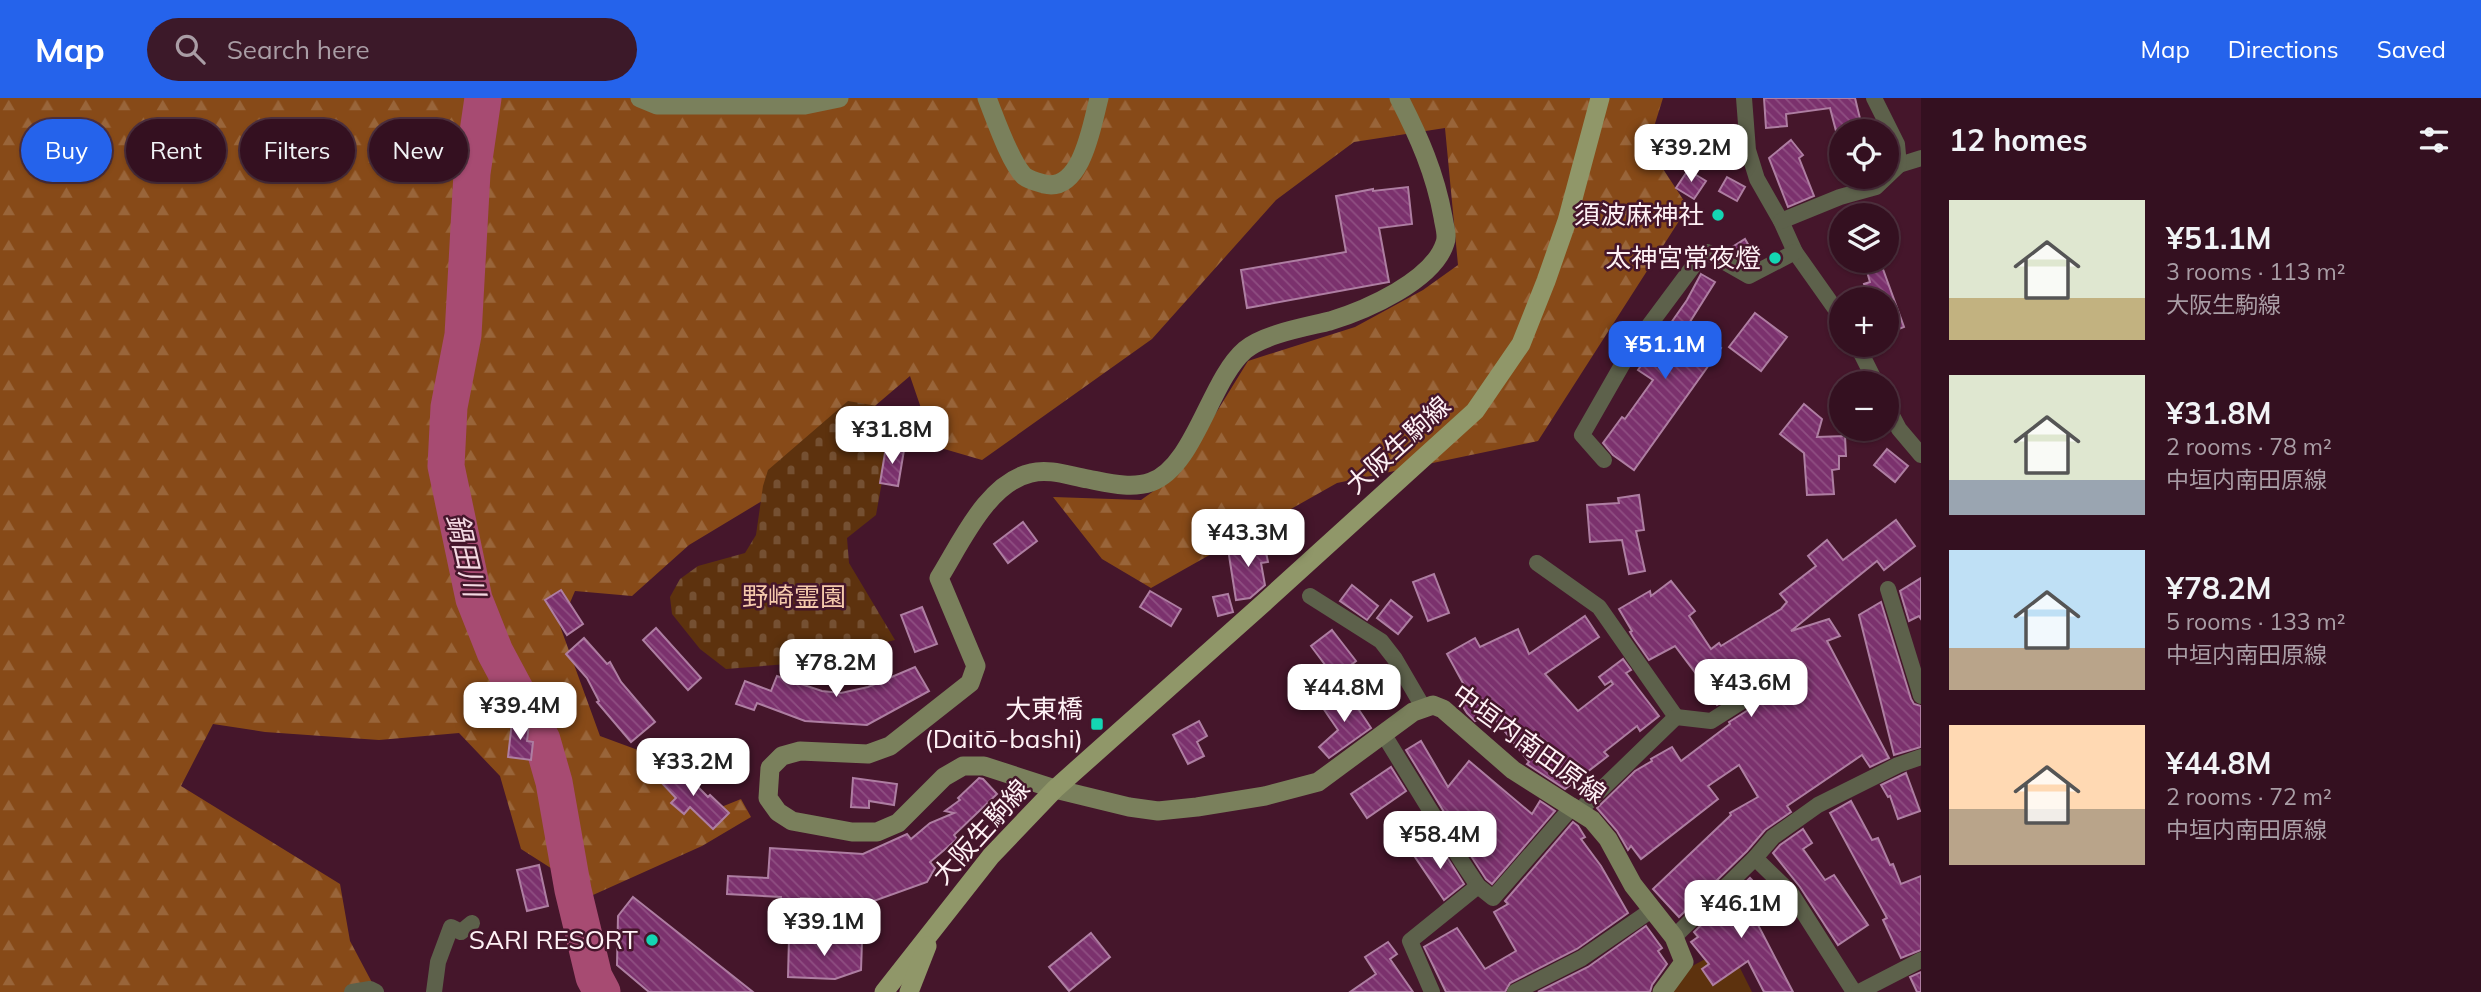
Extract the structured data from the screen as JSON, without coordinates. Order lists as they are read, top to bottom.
{
  "streets": {
    "main road": ["大阪生駒線", "中垣内南田原線"]
  },
  "crossings": [
    ["大阪生駒線", "中垣内南田原線"]
  ],
  "water": ["鍋田川"],
  "parks": ["野崎霊園"],
  "places": {
    "other": ["須波麻神社", "太神宮常夜燈", "SARI RESORT"],
    "transit": ["大東橋 (Daitō-bashi)"]
  },
  "page": {
    "header": "Map",
    "search": "Search here",
    "nav": ["Map", "Directions", "Saved"],
    "heading": "12 homes",
    "map_buttons": ["+", "−"],
    "chip": [
      "Buy",
      "Rent",
      "Filters",
      "New"
    ],
    "price": [
      "¥39.2M",
      "¥51.1M",
      "¥31.8M",
      "¥43.3M",
      "¥78.2M",
      "¥43.6M",
      "¥44.8M",
      "¥39.4M",
      "¥33.2M",
      "¥58.4M",
      "¥46.1M",
      "¥39.1M"
    ],
    "list": [
      {
        "name": "¥51.1M",
        "note": "3 rooms · 113 m² · 大阪生駒線"
      },
      {
        "name": "¥31.8M",
        "note": "2 rooms · 78 m² · 中垣内南田原線"
      },
      {
        "name": "¥78.2M",
        "note": "5 rooms · 133 m² · 中垣内南田原線"
      },
      {
        "name": "¥44.8M",
        "note": "2 rooms · 72 m² · 中垣内南田原線"
      }
    ]
  }
}
